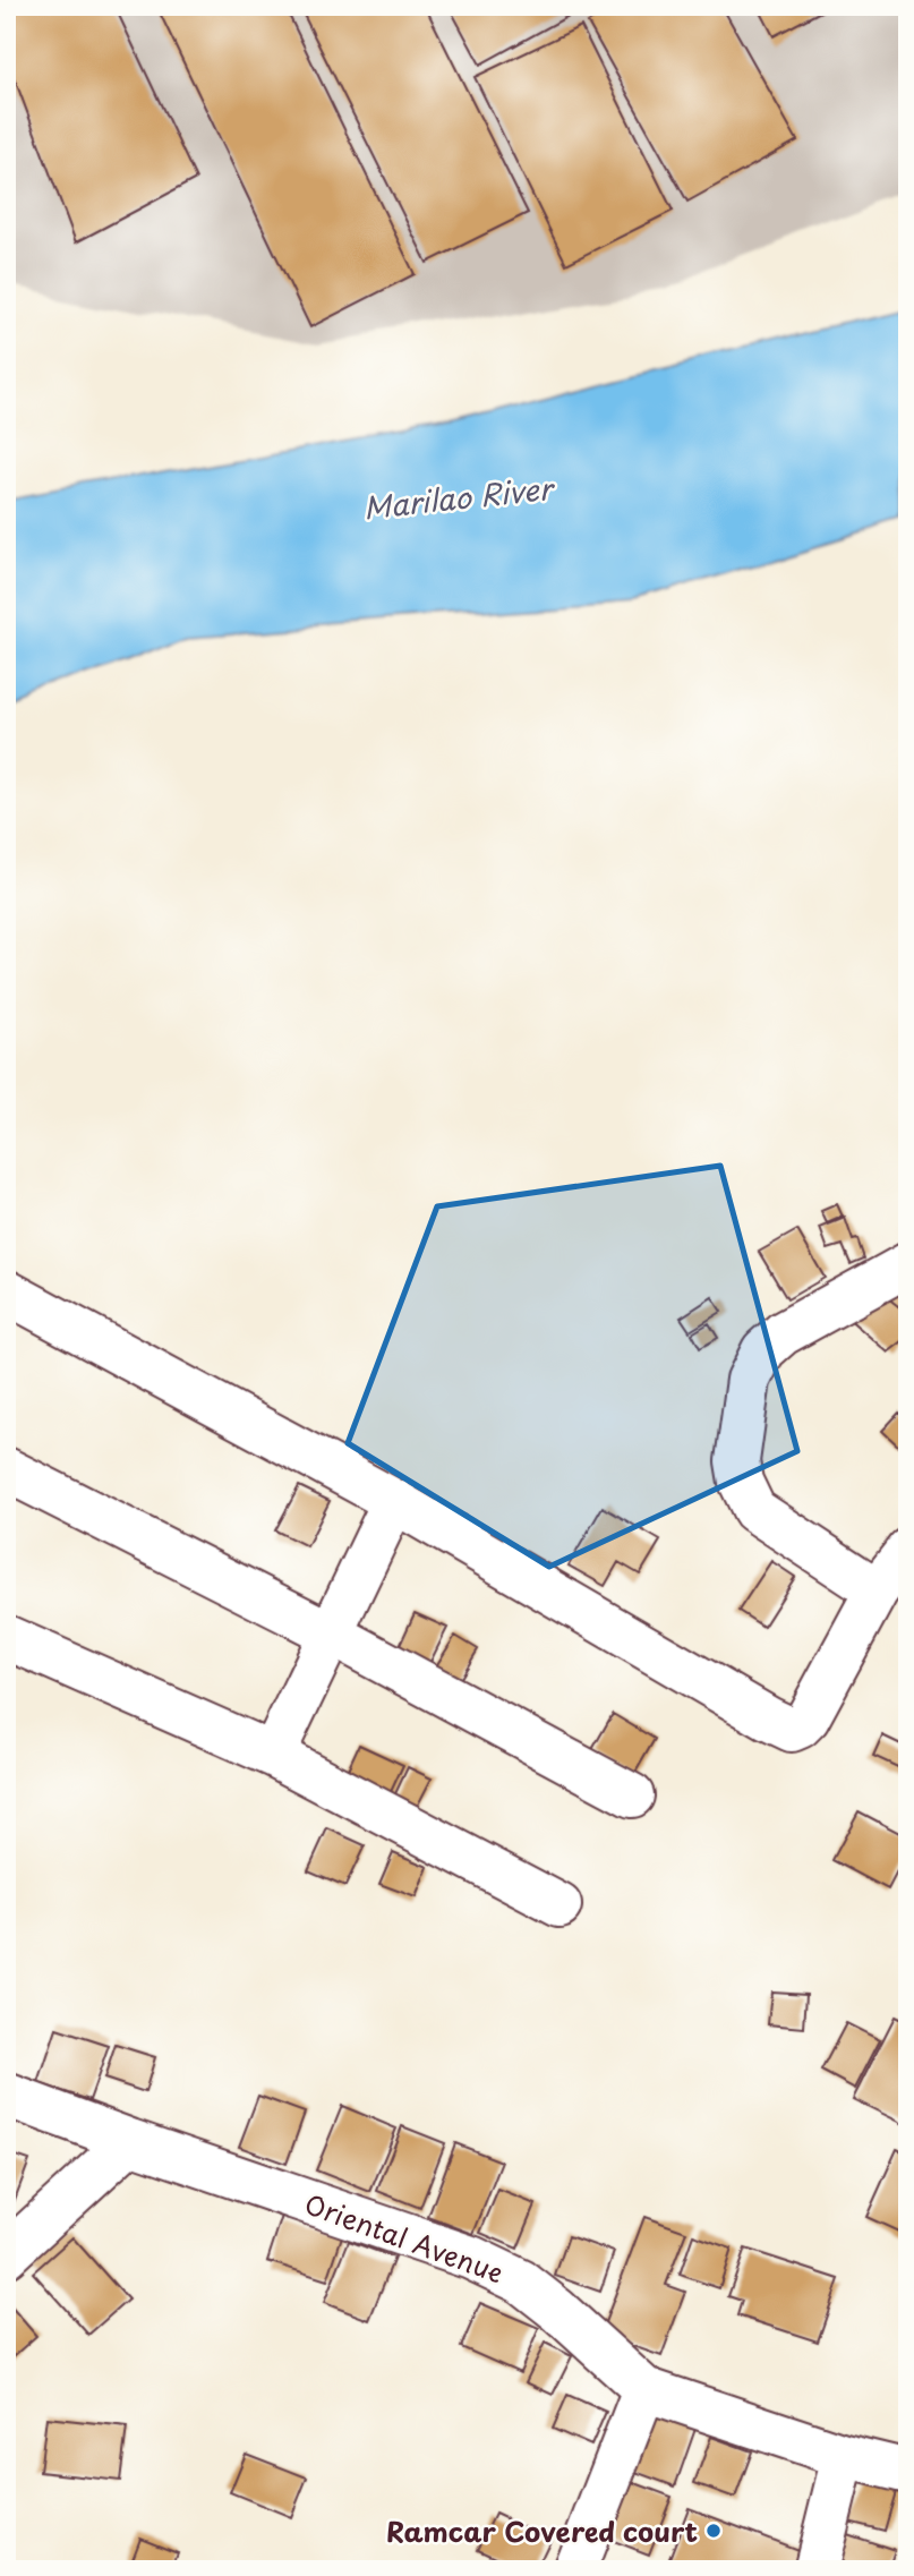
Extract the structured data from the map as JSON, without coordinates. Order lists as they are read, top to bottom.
{
  "streets": {
    "street": ["Oriental Avenue"]
  },
  "water": ["Marilao River"],
  "places": ["Ramcar Covered court"]
}
